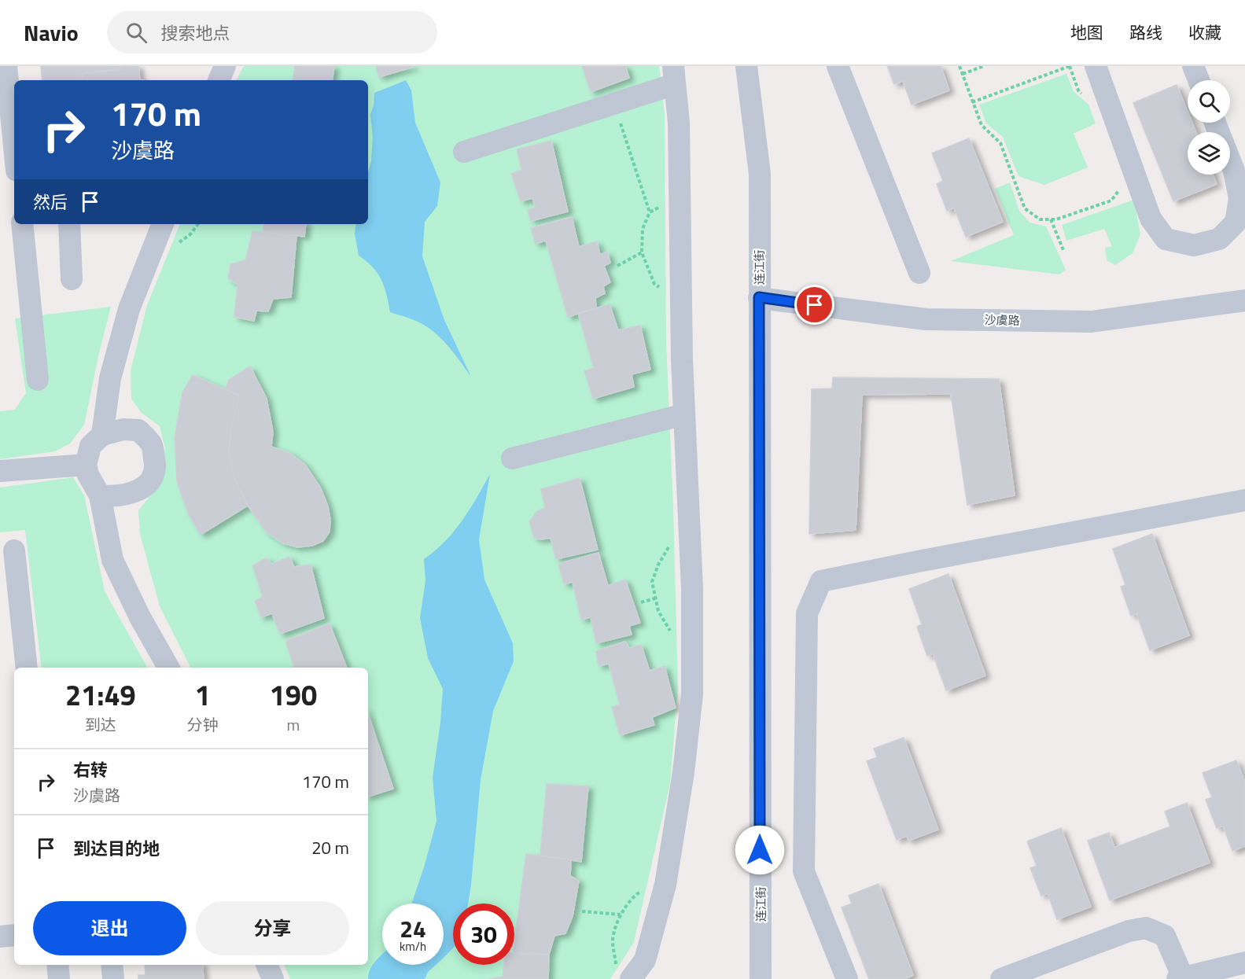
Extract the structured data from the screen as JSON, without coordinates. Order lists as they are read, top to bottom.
{
  "streets": {
    "street": ["连江街", "沙虞路"]
  },
  "crossings": [
    ["连江街", "沙虞路"]
  ],
  "page": {
    "header": "Navio",
    "search": "搜索地点",
    "nav": ["地图", "路线", "收藏"],
    "turn": ["170 m", "沙虞路"],
    "then": "然后",
    "eta": [
      "21:49",
      "到达",
      "1",
      "分钟",
      "190",
      "m"
    ],
    "list": [
      {
        "name": "右转",
        "note": "沙虞路",
        "value": "170 m"
      },
      {
        "name": "到达目的地",
        "value": "20 m"
      }
    ],
    "buttons": ["退出", "分享"],
    "speed": "24 km/h",
    "limit": "30"
  }
}
